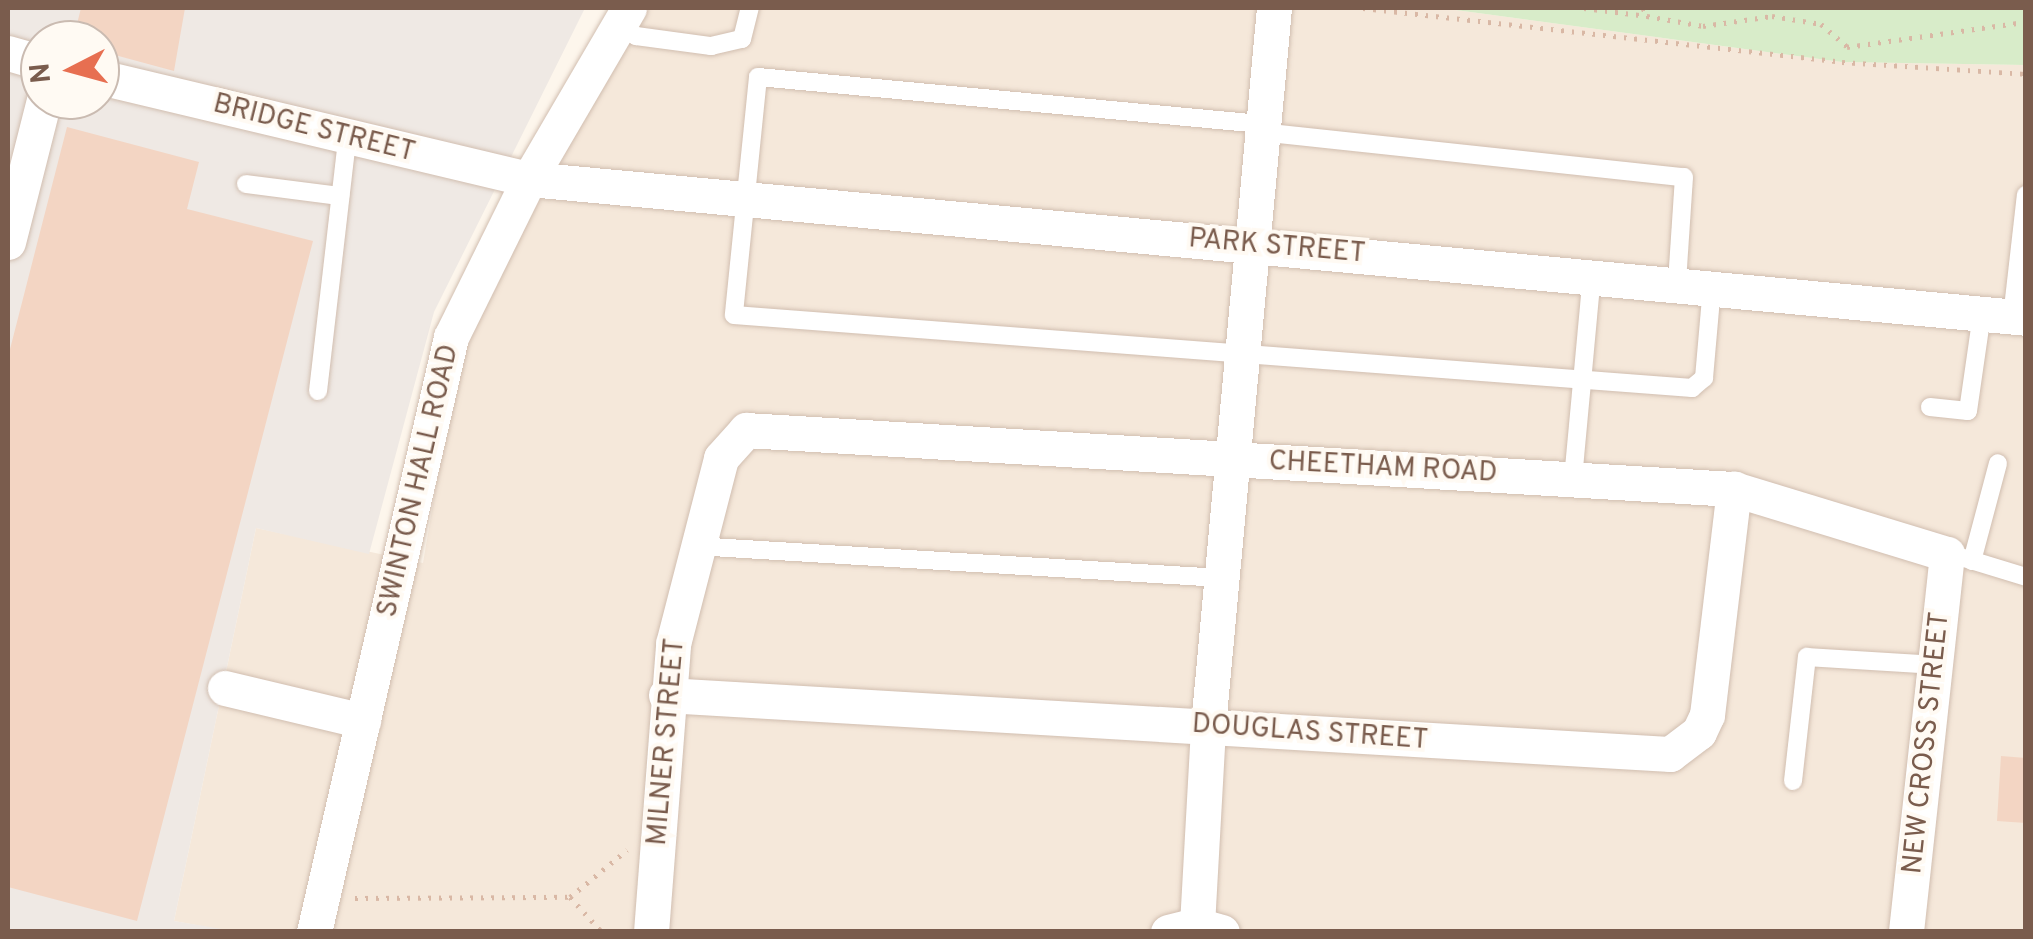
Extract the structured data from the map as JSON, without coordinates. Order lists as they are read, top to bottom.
{
  "streets": {
    "street": [
      "BRIDGE STREET",
      "PARK STREET",
      "CHEETHAM ROAD",
      "SWINTON HALL ROAD",
      "DOUGLAS STREET",
      "MILNER STREET",
      "NEW CROSS STREET"
    ]
  },
  "crossings": [
    ["BRIDGE STREET", "PARK STREET"],
    ["BRIDGE STREET", "SWINTON HALL ROAD"],
    ["PARK STREET", "SWINTON HALL ROAD"],
    ["CHEETHAM ROAD", "DOUGLAS STREET"],
    ["CHEETHAM ROAD", "MILNER STREET"],
    ["CHEETHAM ROAD", "NEW CROSS STREET"],
    ["DOUGLAS STREET", "MILNER STREET"]
  ],
  "north": "left"
}
